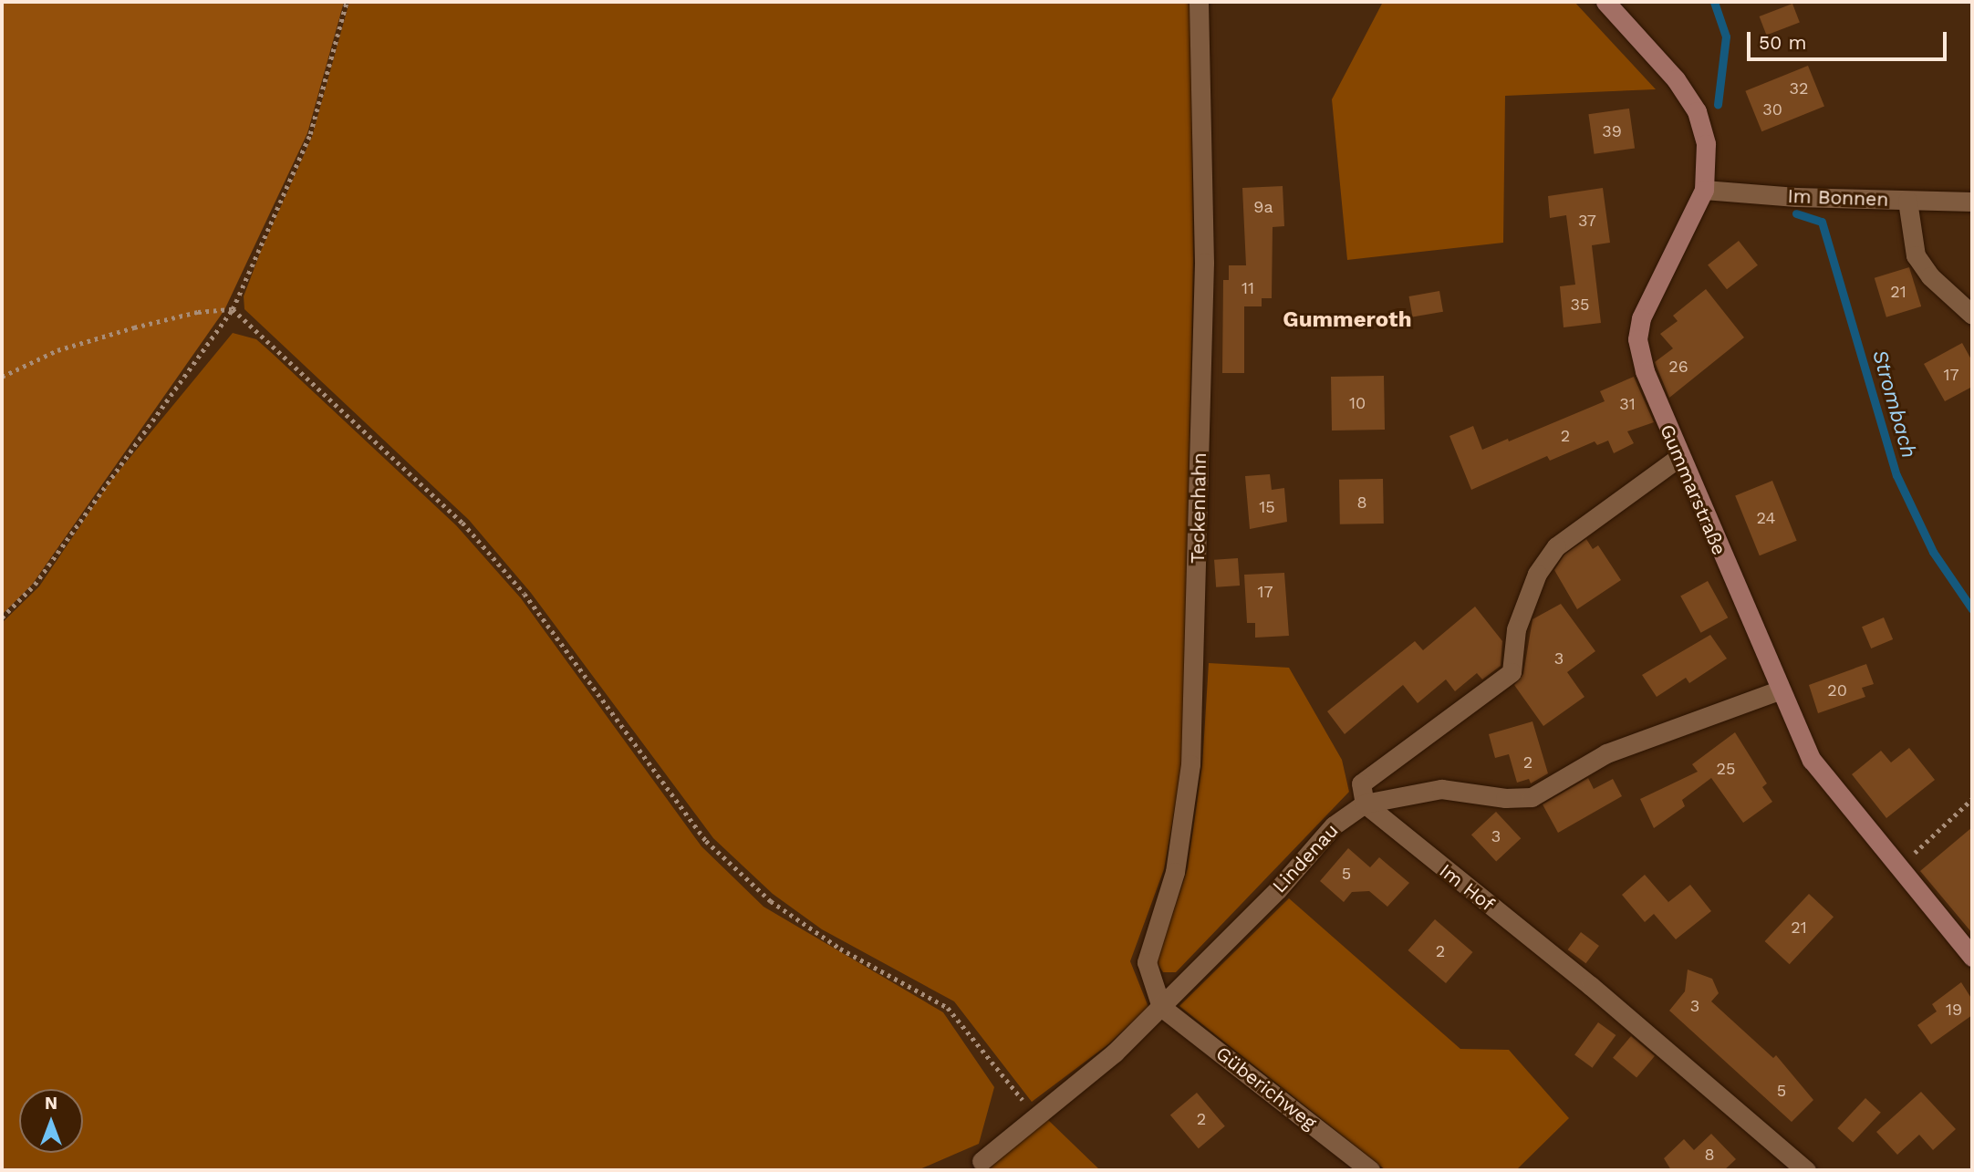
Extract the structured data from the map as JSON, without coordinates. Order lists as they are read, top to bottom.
{
  "streets": {
    "street": [
      "Im Bonnen",
      "Gummarstraße",
      "Teckenhahn",
      "Lindenau",
      "Im Hof",
      "Güberichweg"
    ]
  },
  "crossings": [
    ["Im Bonnen", "Gummarstraße"],
    ["Gummarstraße", "Lindenau"],
    ["Teckenhahn", "Lindenau"],
    ["Teckenhahn", "Güberichweg"],
    ["Lindenau", "Im Hof"],
    ["Lindenau", "Güberichweg"]
  ],
  "districts": ["Gummeroth"],
  "water": ["Strombach"],
  "house_numbers": [
    "32",
    "30",
    "39",
    "9a",
    "37",
    "11",
    "21",
    "35",
    "26",
    "17",
    "10",
    "31",
    "2",
    "8",
    "15",
    "24",
    "17",
    "3",
    "20",
    "2",
    "25",
    "3",
    "5",
    "21",
    "2",
    "3",
    "19",
    "5",
    "2",
    "8"
  ],
  "scale_bar": "50 m",
  "north": "top"
}
